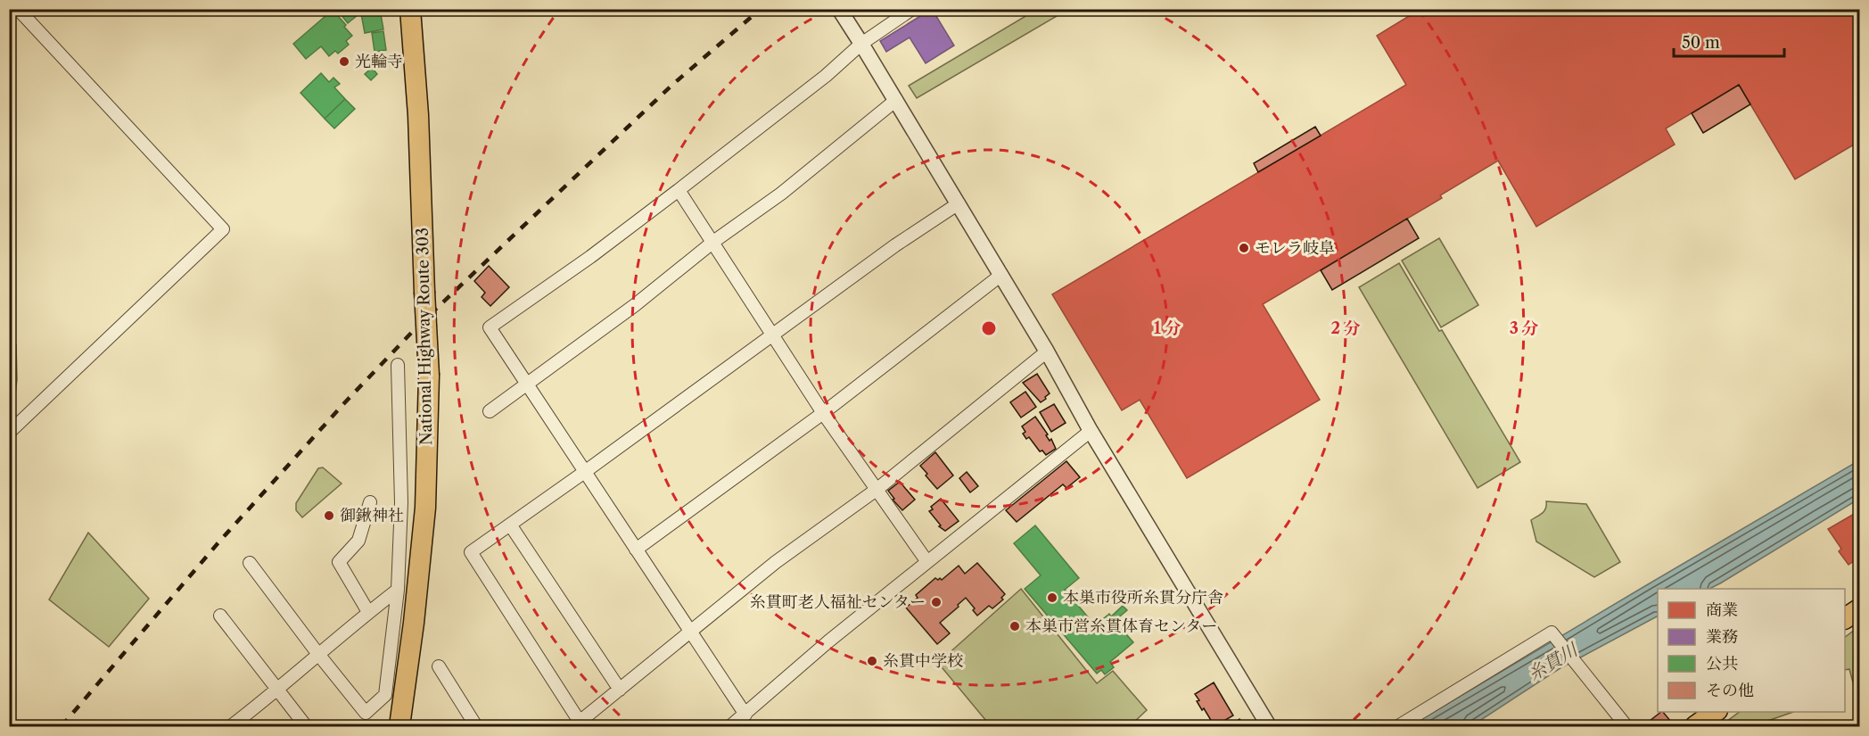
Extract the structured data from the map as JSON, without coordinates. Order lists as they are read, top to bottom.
{
  "streets": {
    "highway": ["National Highway Route 303"]
  },
  "water": ["糸貫川"],
  "places": [
    "光輪寺",
    "モレラ岐阜",
    "御鍬神社",
    "本巣市役所糸貫分庁舎",
    "糸貫町老人福祉センター",
    "本巣市営糸貫体育センター",
    "糸貫中学校"
  ],
  "legend": [
    "商業",
    "業務",
    "公共",
    "その他"
  ],
  "scale_bar": "50 m",
  "rings": ["1 分", "2 分", "3 分"]
}
